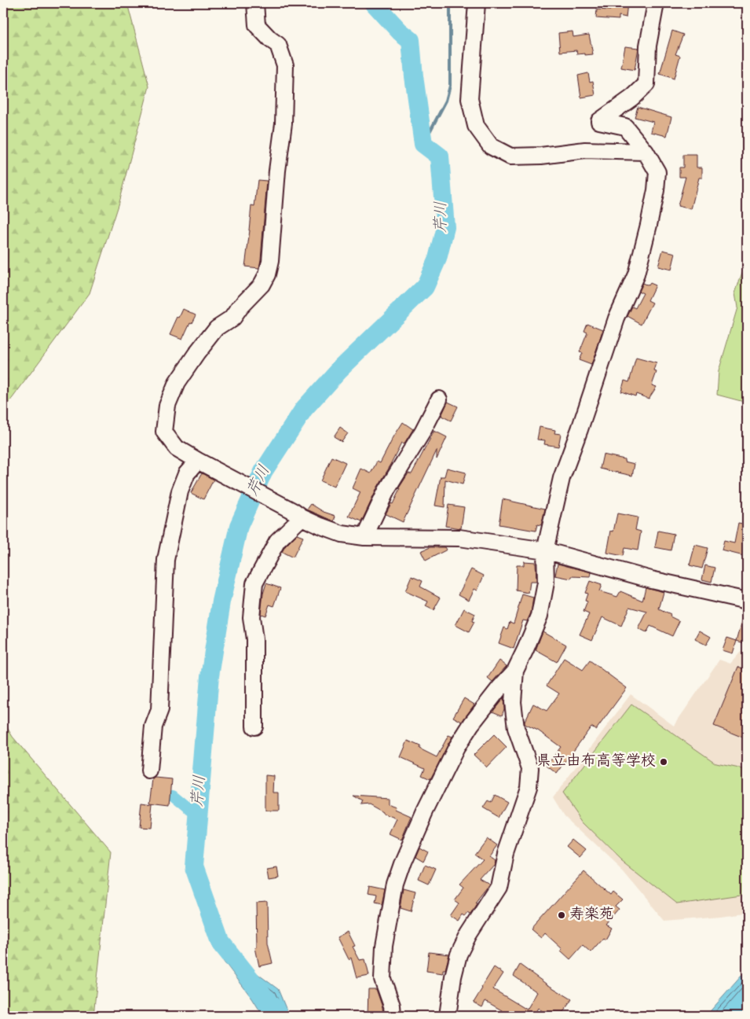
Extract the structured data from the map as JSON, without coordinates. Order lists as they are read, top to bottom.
{
  "water": ["芹川"],
  "places": ["県立由布高等学校", "寿楽苑"]
}
